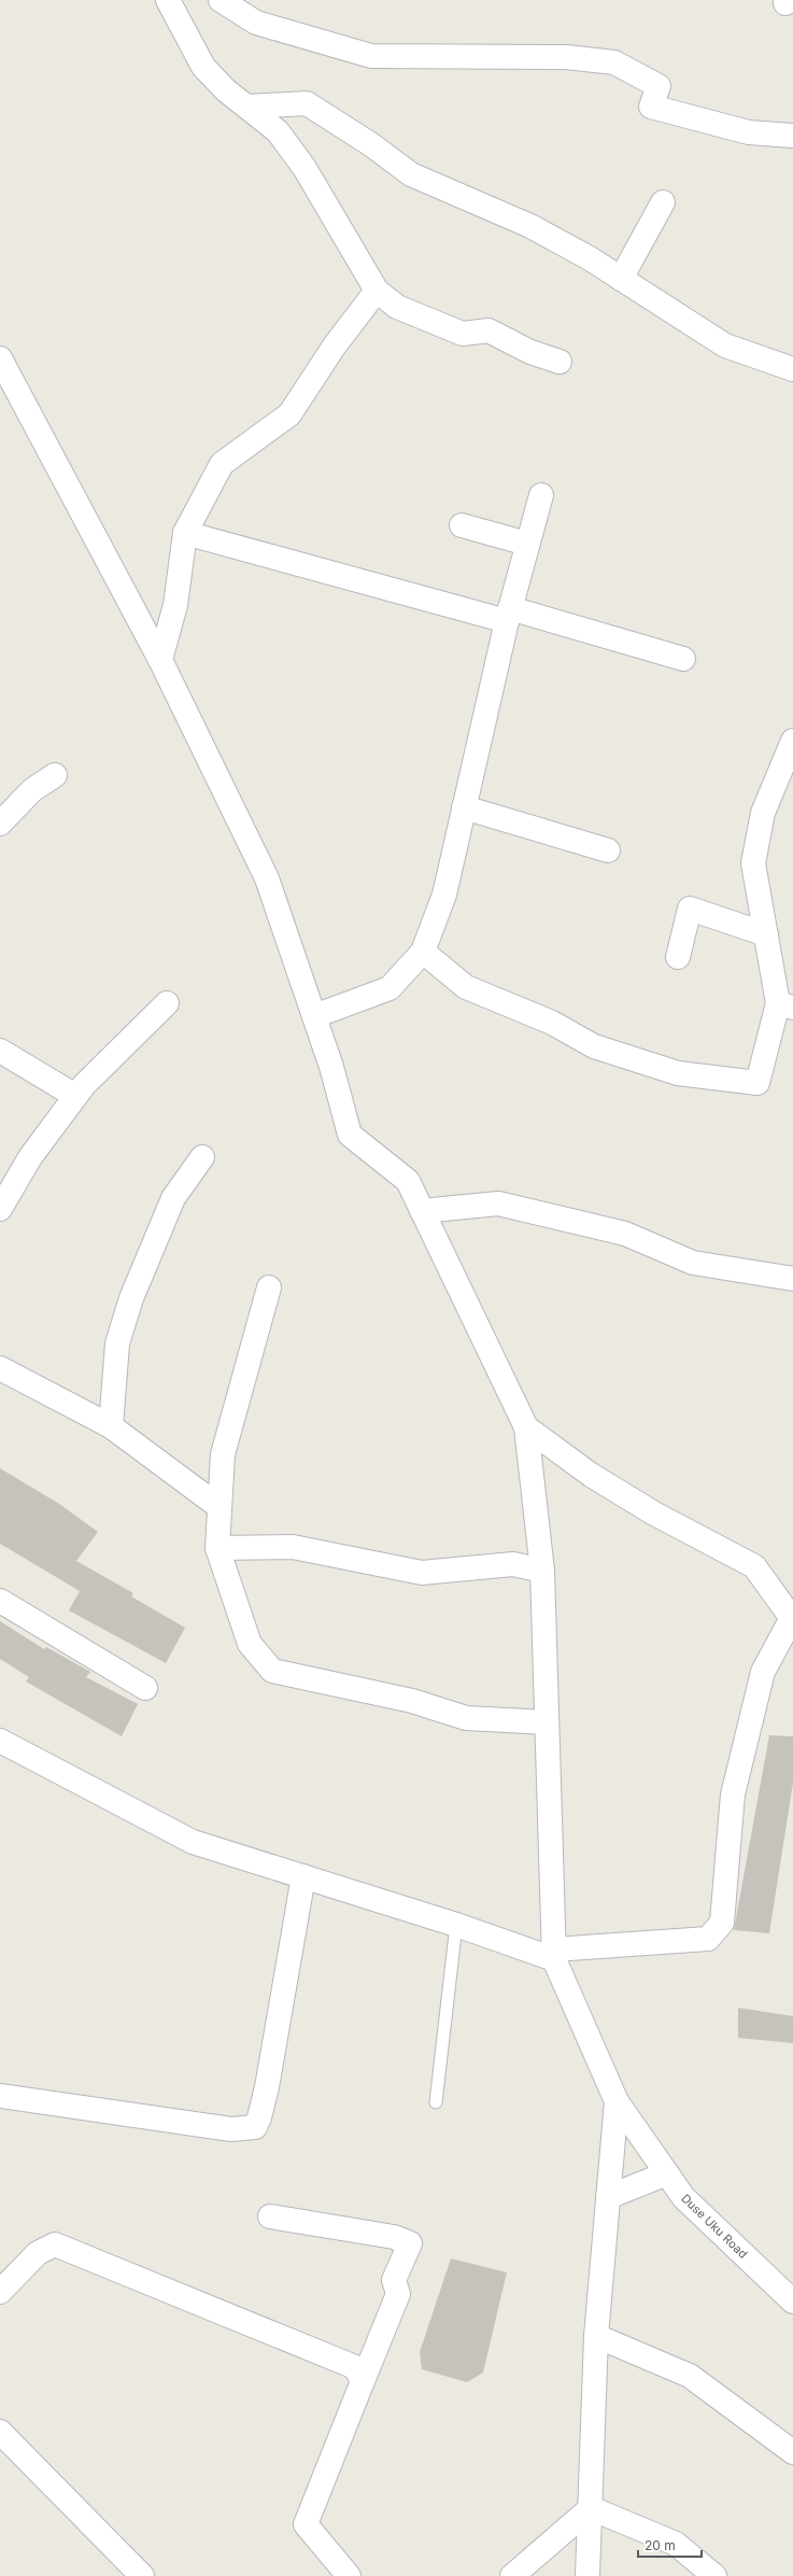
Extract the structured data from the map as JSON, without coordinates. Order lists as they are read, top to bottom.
{
  "streets": {
    "street": ["Duse Uku Road"]
  },
  "scale_bar": "20 m"
}
